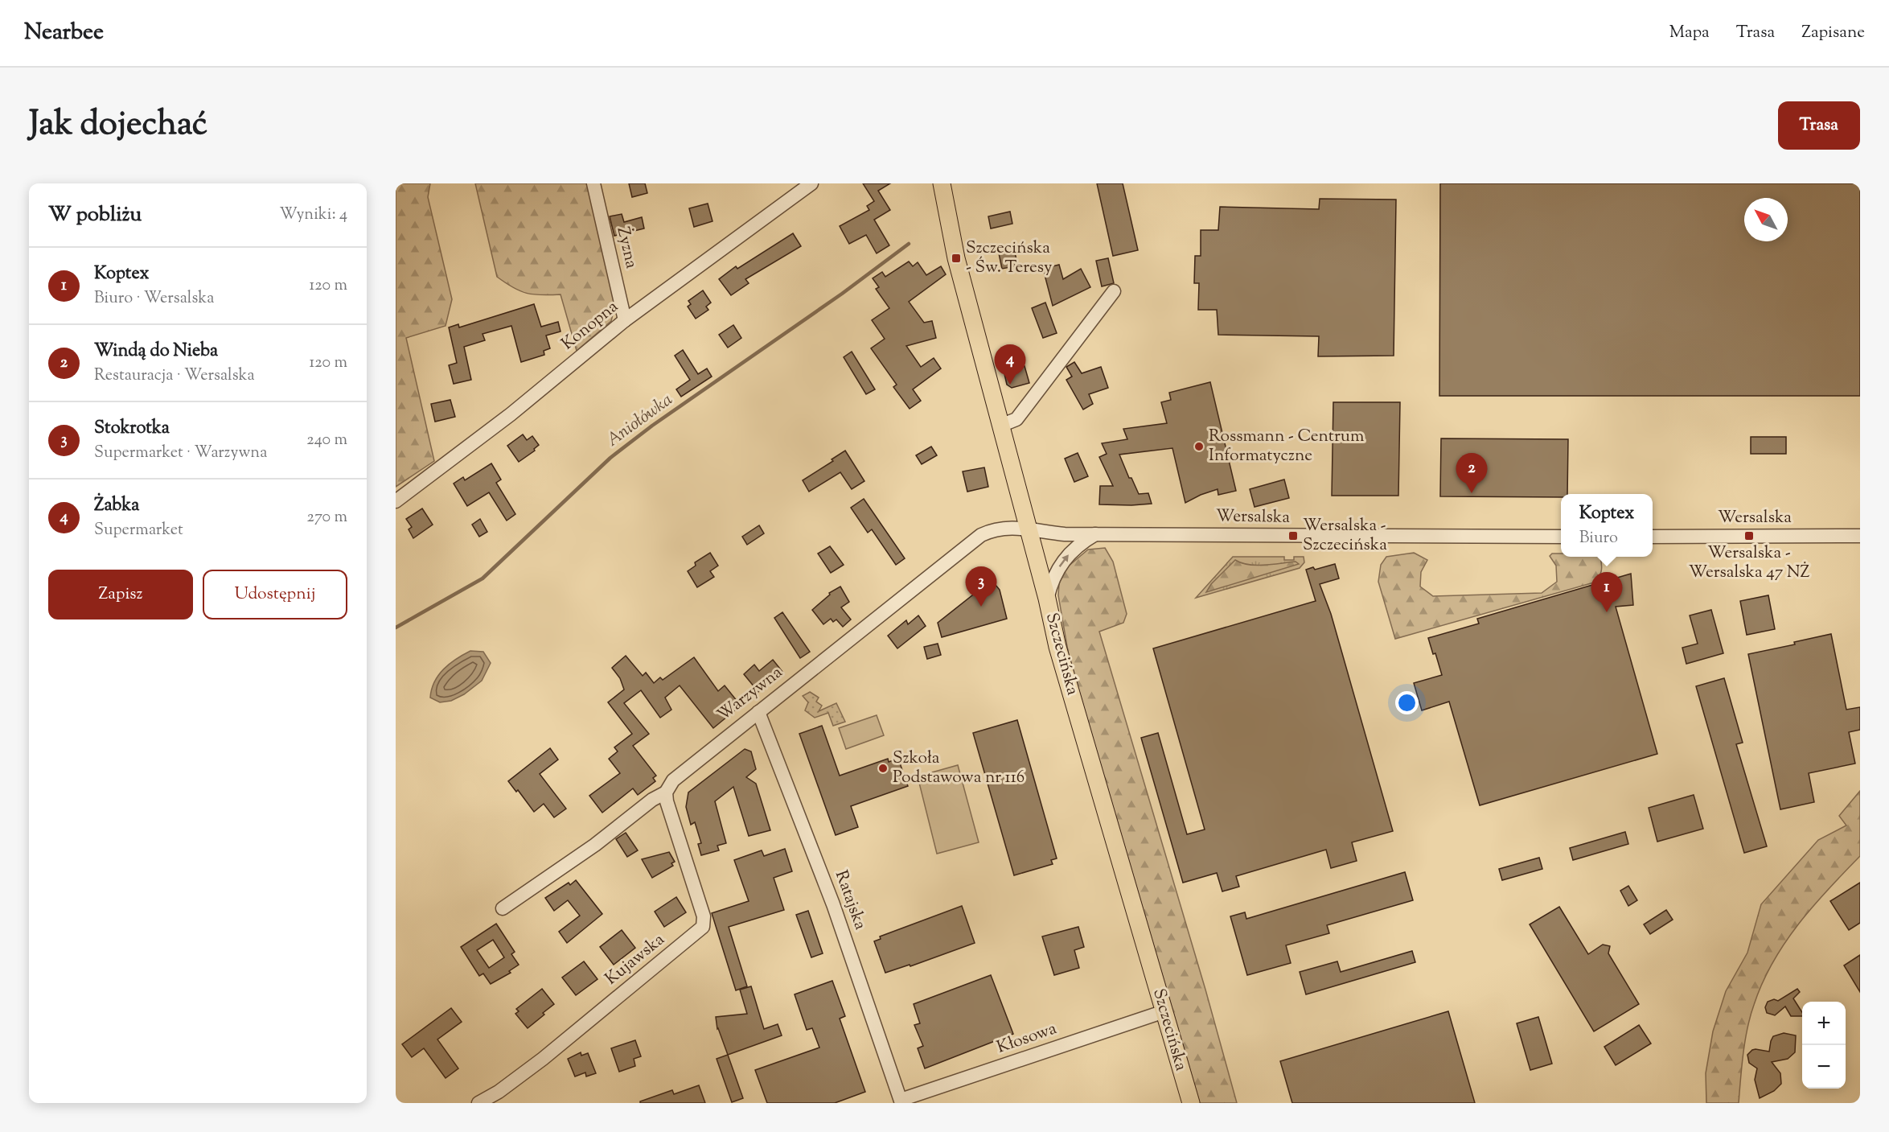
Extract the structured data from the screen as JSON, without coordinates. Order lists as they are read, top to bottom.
{
  "streets": {
    "main road": ["Szczecińska"],
    "street": [
      "Żyzna",
      "Konopna",
      "Wersalska",
      "Warzywna",
      "Ratajska",
      "Kujawska",
      "Kłosowa"
    ]
  },
  "crossings": [
    ["Żyzna", "Konopna"],
    ["Wersalska", "Szczecińska"],
    ["Wersalska", "Warzywna"],
    ["Szczecińska", "Warzywna"],
    ["Szczecińska", "Kłosowa"],
    ["Warzywna", "Ratajska"],
    ["Warzywna", "Kujawska"],
    ["Ratajska", "Kłosowa"]
  ],
  "water": ["Aniołówka"],
  "places": {
    "transit": ["Szczecińska - Św. Teresy", "Wersalska - Szczecińska", "Wersalska - Wersalska 47 NŻ"],
    "other": ["Rossmann - Centrum Informatyczne", "Szkoła Podstawowa nr 116"]
  },
  "north": "top left",
  "page": {
    "header": "Nearbee",
    "nav": ["Mapa", "Trasa", "Zapisane"],
    "title": "Jak dojechać",
    "buttons": [
      "Trasa",
      ["Zapisz", "Udostępnij"]
    ],
    "heading": ["W pobliżu", "Wyniki: 4"],
    "list": [
      {
        "mark": "1",
        "name": "Koptex",
        "note": "Biuro · Wersalska",
        "value": "120 m"
      },
      {
        "mark": "2",
        "name": "Windą do Nieba",
        "note": "Restauracja · Wersalska",
        "value": "120 m"
      },
      {
        "mark": "3",
        "name": "Stokrotka",
        "note": "Supermarket · Warzywna",
        "value": "240 m"
      },
      {
        "mark": "4",
        "name": "Żabka",
        "note": "Supermarket",
        "value": "270 m"
      }
    ],
    "pins": [
      "4",
      "2",
      "3",
      "1"
    ],
    "popup": ["Koptex", "Biuro"],
    "map_buttons": ["+", "−"]
  }
}
